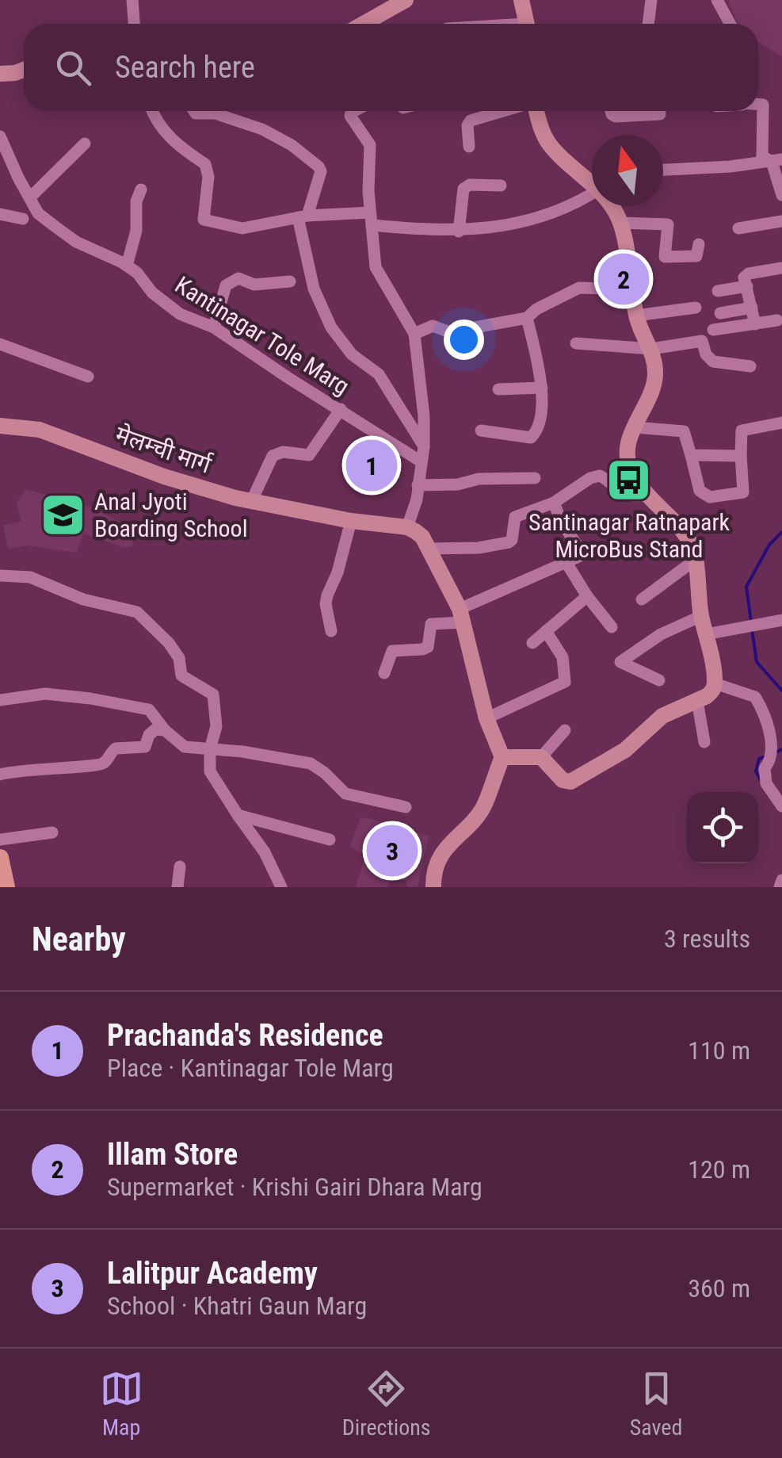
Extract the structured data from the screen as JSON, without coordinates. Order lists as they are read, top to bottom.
{
  "streets": {
    "main road": ["मेलम्ची मार्ग"],
    "street": ["Kantinagar Tole Marg"]
  },
  "places": {
    "bus stop": ["Santinagar Ratnapark MicroBus Stand"],
    "school or university": ["Anal Jyoti Boarding School"]
  },
  "north": "top",
  "page": {
    "search": "Search here",
    "pins": ["2", "1", "3"],
    "heading": ["Nearby", "3 results"],
    "list": [
      {
        "mark": "1",
        "name": "Prachanda's Residence",
        "note": "Place · Kantinagar Tole Marg",
        "value": "110 m"
      },
      {
        "mark": "2",
        "name": "Illam Store",
        "note": "Supermarket · Krishi Gairi Dhara Marg",
        "value": "120 m"
      },
      {
        "mark": "3",
        "name": "Lalitpur Academy",
        "note": "School · Khatri Gaun Marg",
        "value": "360 m"
      }
    ],
    "nav": ["Map", "Directions", "Saved"]
  }
}
